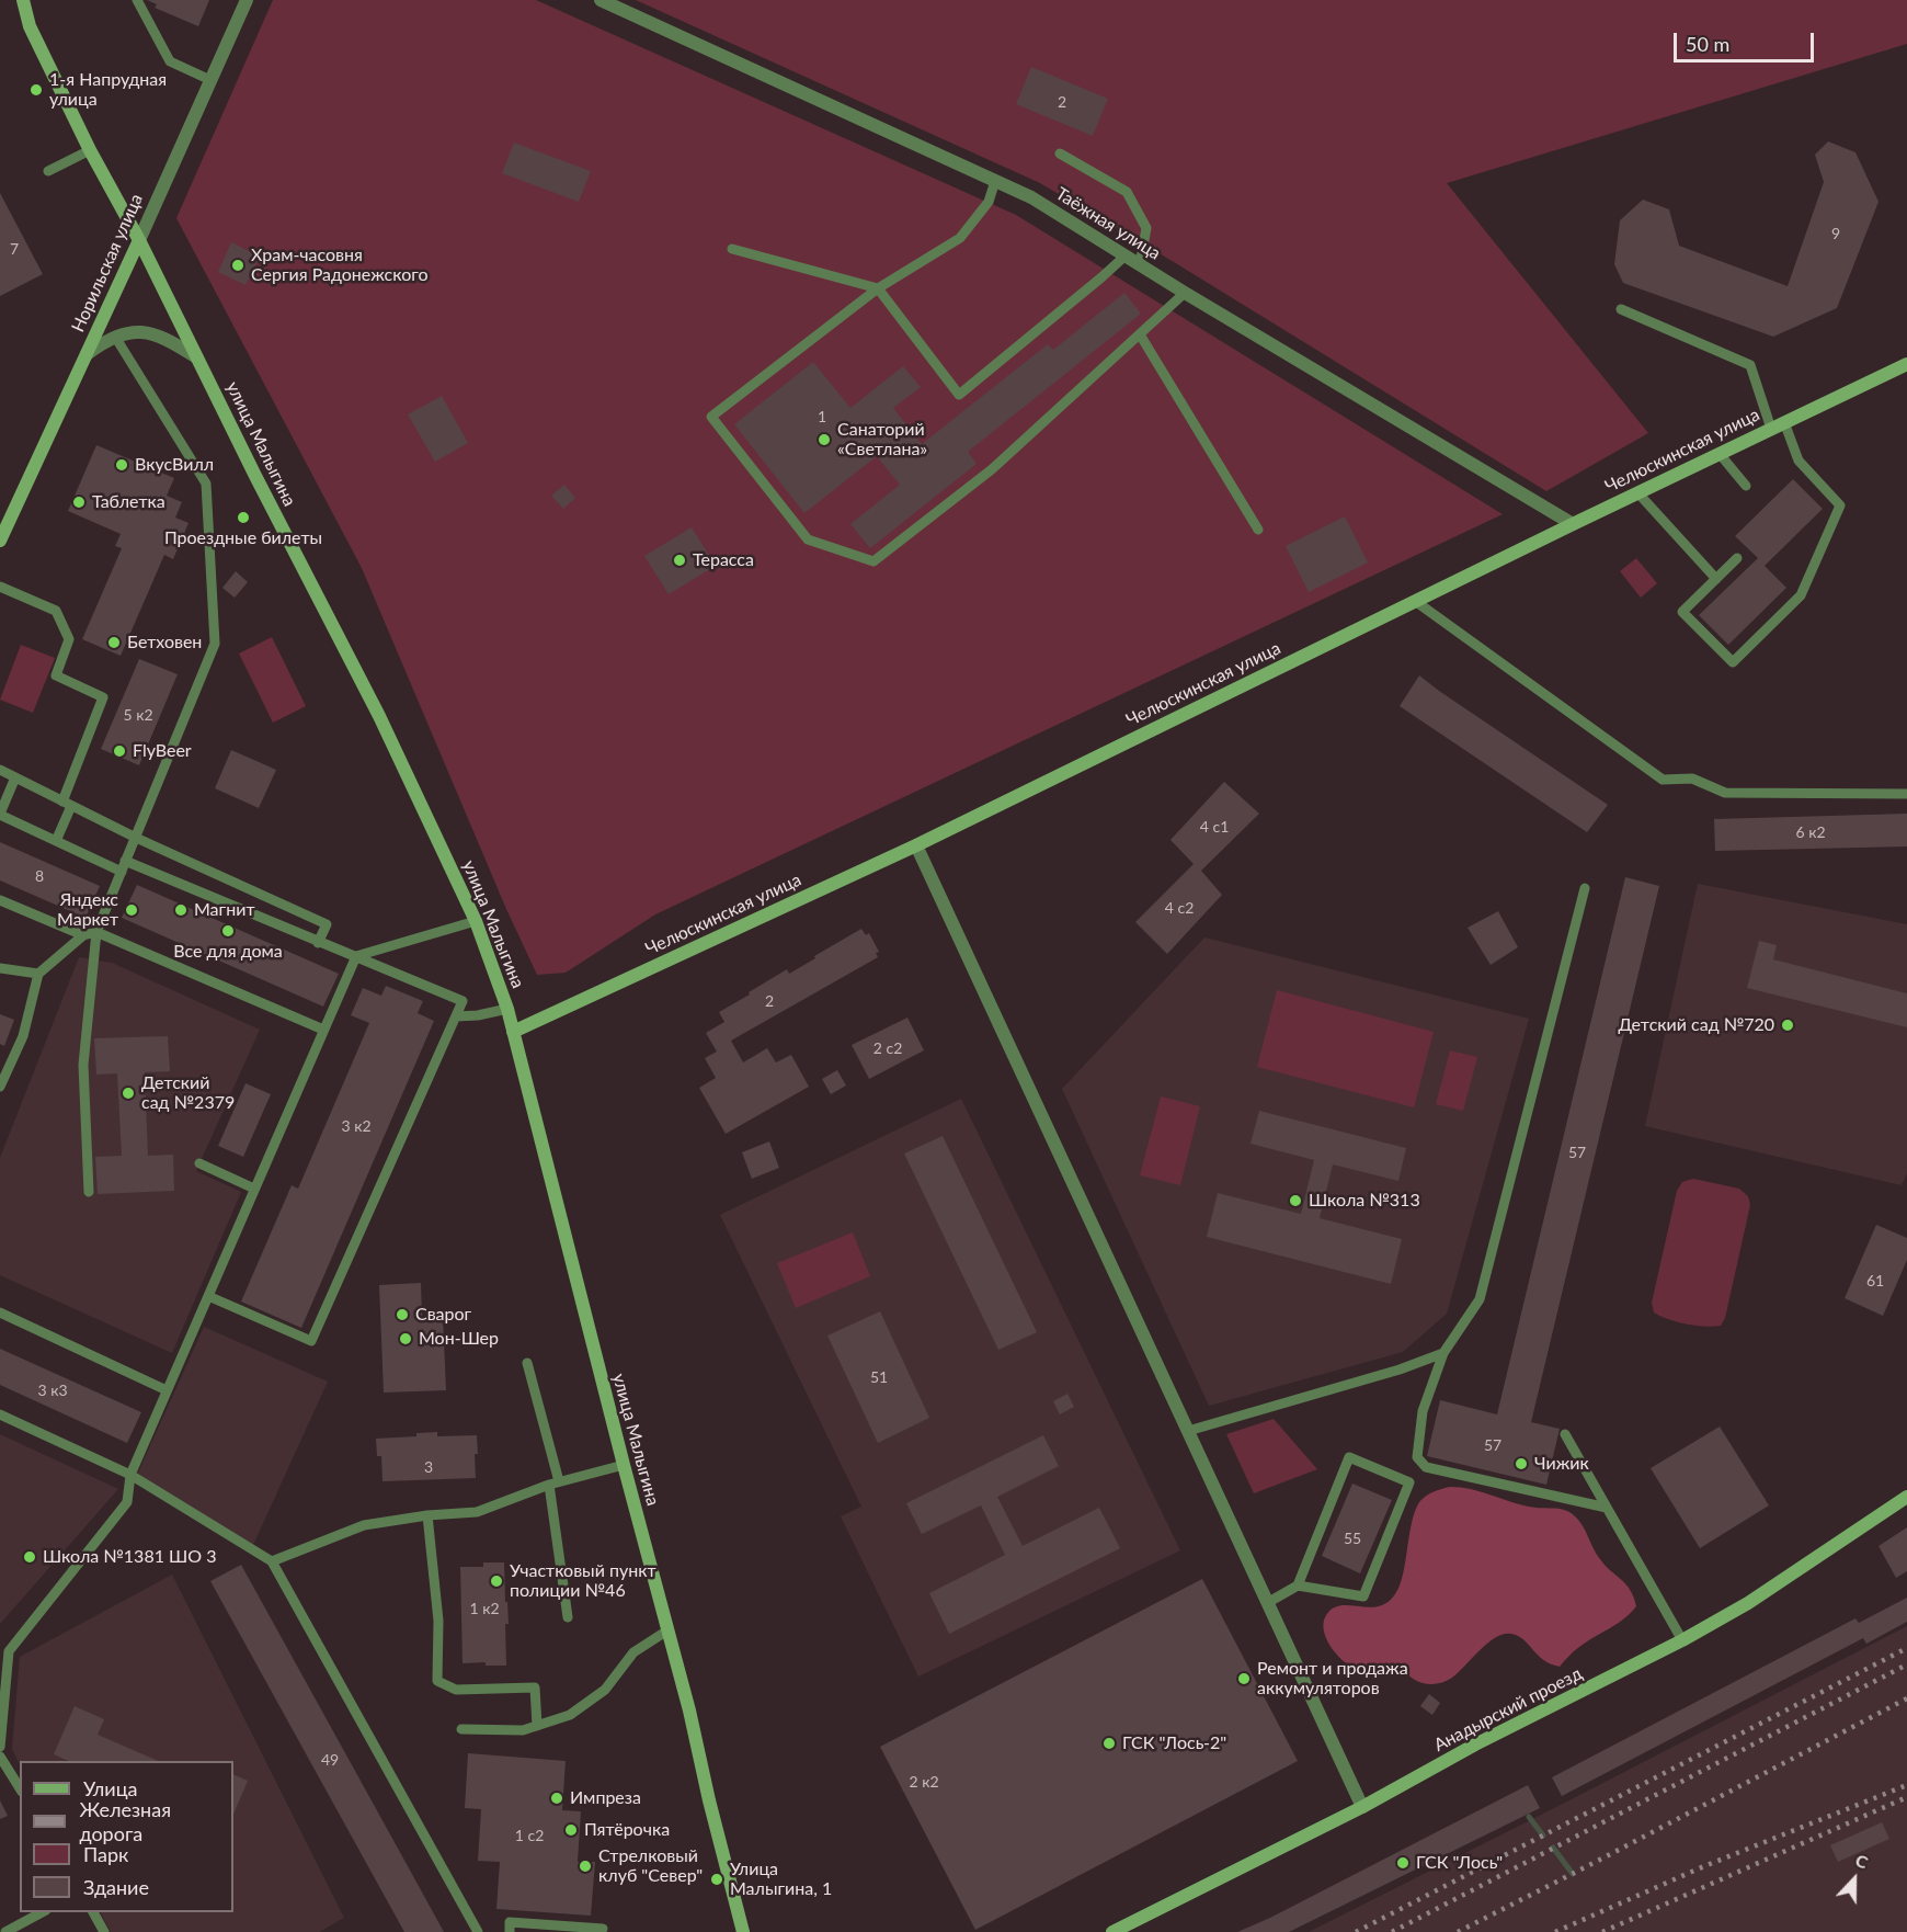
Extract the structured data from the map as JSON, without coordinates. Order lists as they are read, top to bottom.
{
  "streets": {
    "street": [
      "Таёжная улица",
      "Норильская улица",
      "улица Малыгина",
      "Челюскинская улица",
      "Анадырский проезд"
    ]
  },
  "crossings": [
    ["Таёжная улица", "Челюскинская улица"],
    ["Норильская улица", "улица Малыгина"],
    ["улица Малыгина", "Челюскинская улица"]
  ],
  "places": [
    "1-я Напрудная улица",
    "Храм-часовня Сергия Радонежского",
    "Санаторий «Светлана»",
    "ВкусВилл",
    "Таблетка",
    "Проездные билеты",
    "Терасса",
    "Бетховен",
    "FlyBeer",
    "Яндекс Маркет",
    "Магнит",
    "Все для дома",
    "Детский сад №720",
    "Детский сад №2379",
    "Школа №313",
    "Сварог",
    "Мон-Шер",
    "Чижик",
    "Школа №1381 ШО 3",
    "Участковый пункт полиции №46",
    "Ремонт и продажа аккумуляторов",
    "ГСК \"Лось-2\"",
    "Импреза",
    "Пятёрочка",
    "ГСК \"Лось\"",
    "Стрелковый клуб \"Север\"",
    "Улица Малыгина, 1"
  ],
  "house_numbers": [
    "2",
    "9",
    "7",
    "1",
    "5 к2",
    "4 с1",
    "6 к2",
    "8",
    "4 с2",
    "2",
    "2 с2",
    "3 к2",
    "57",
    "61",
    "51",
    "3 к3",
    "57",
    "3",
    "55",
    "1 к2",
    "49",
    "2 к2",
    "1 с2"
  ],
  "legend": [
    "Улица",
    "Железная дорога",
    "Парк",
    "Здание"
  ],
  "scale_bar": "50 m",
  "north": "top"
}
